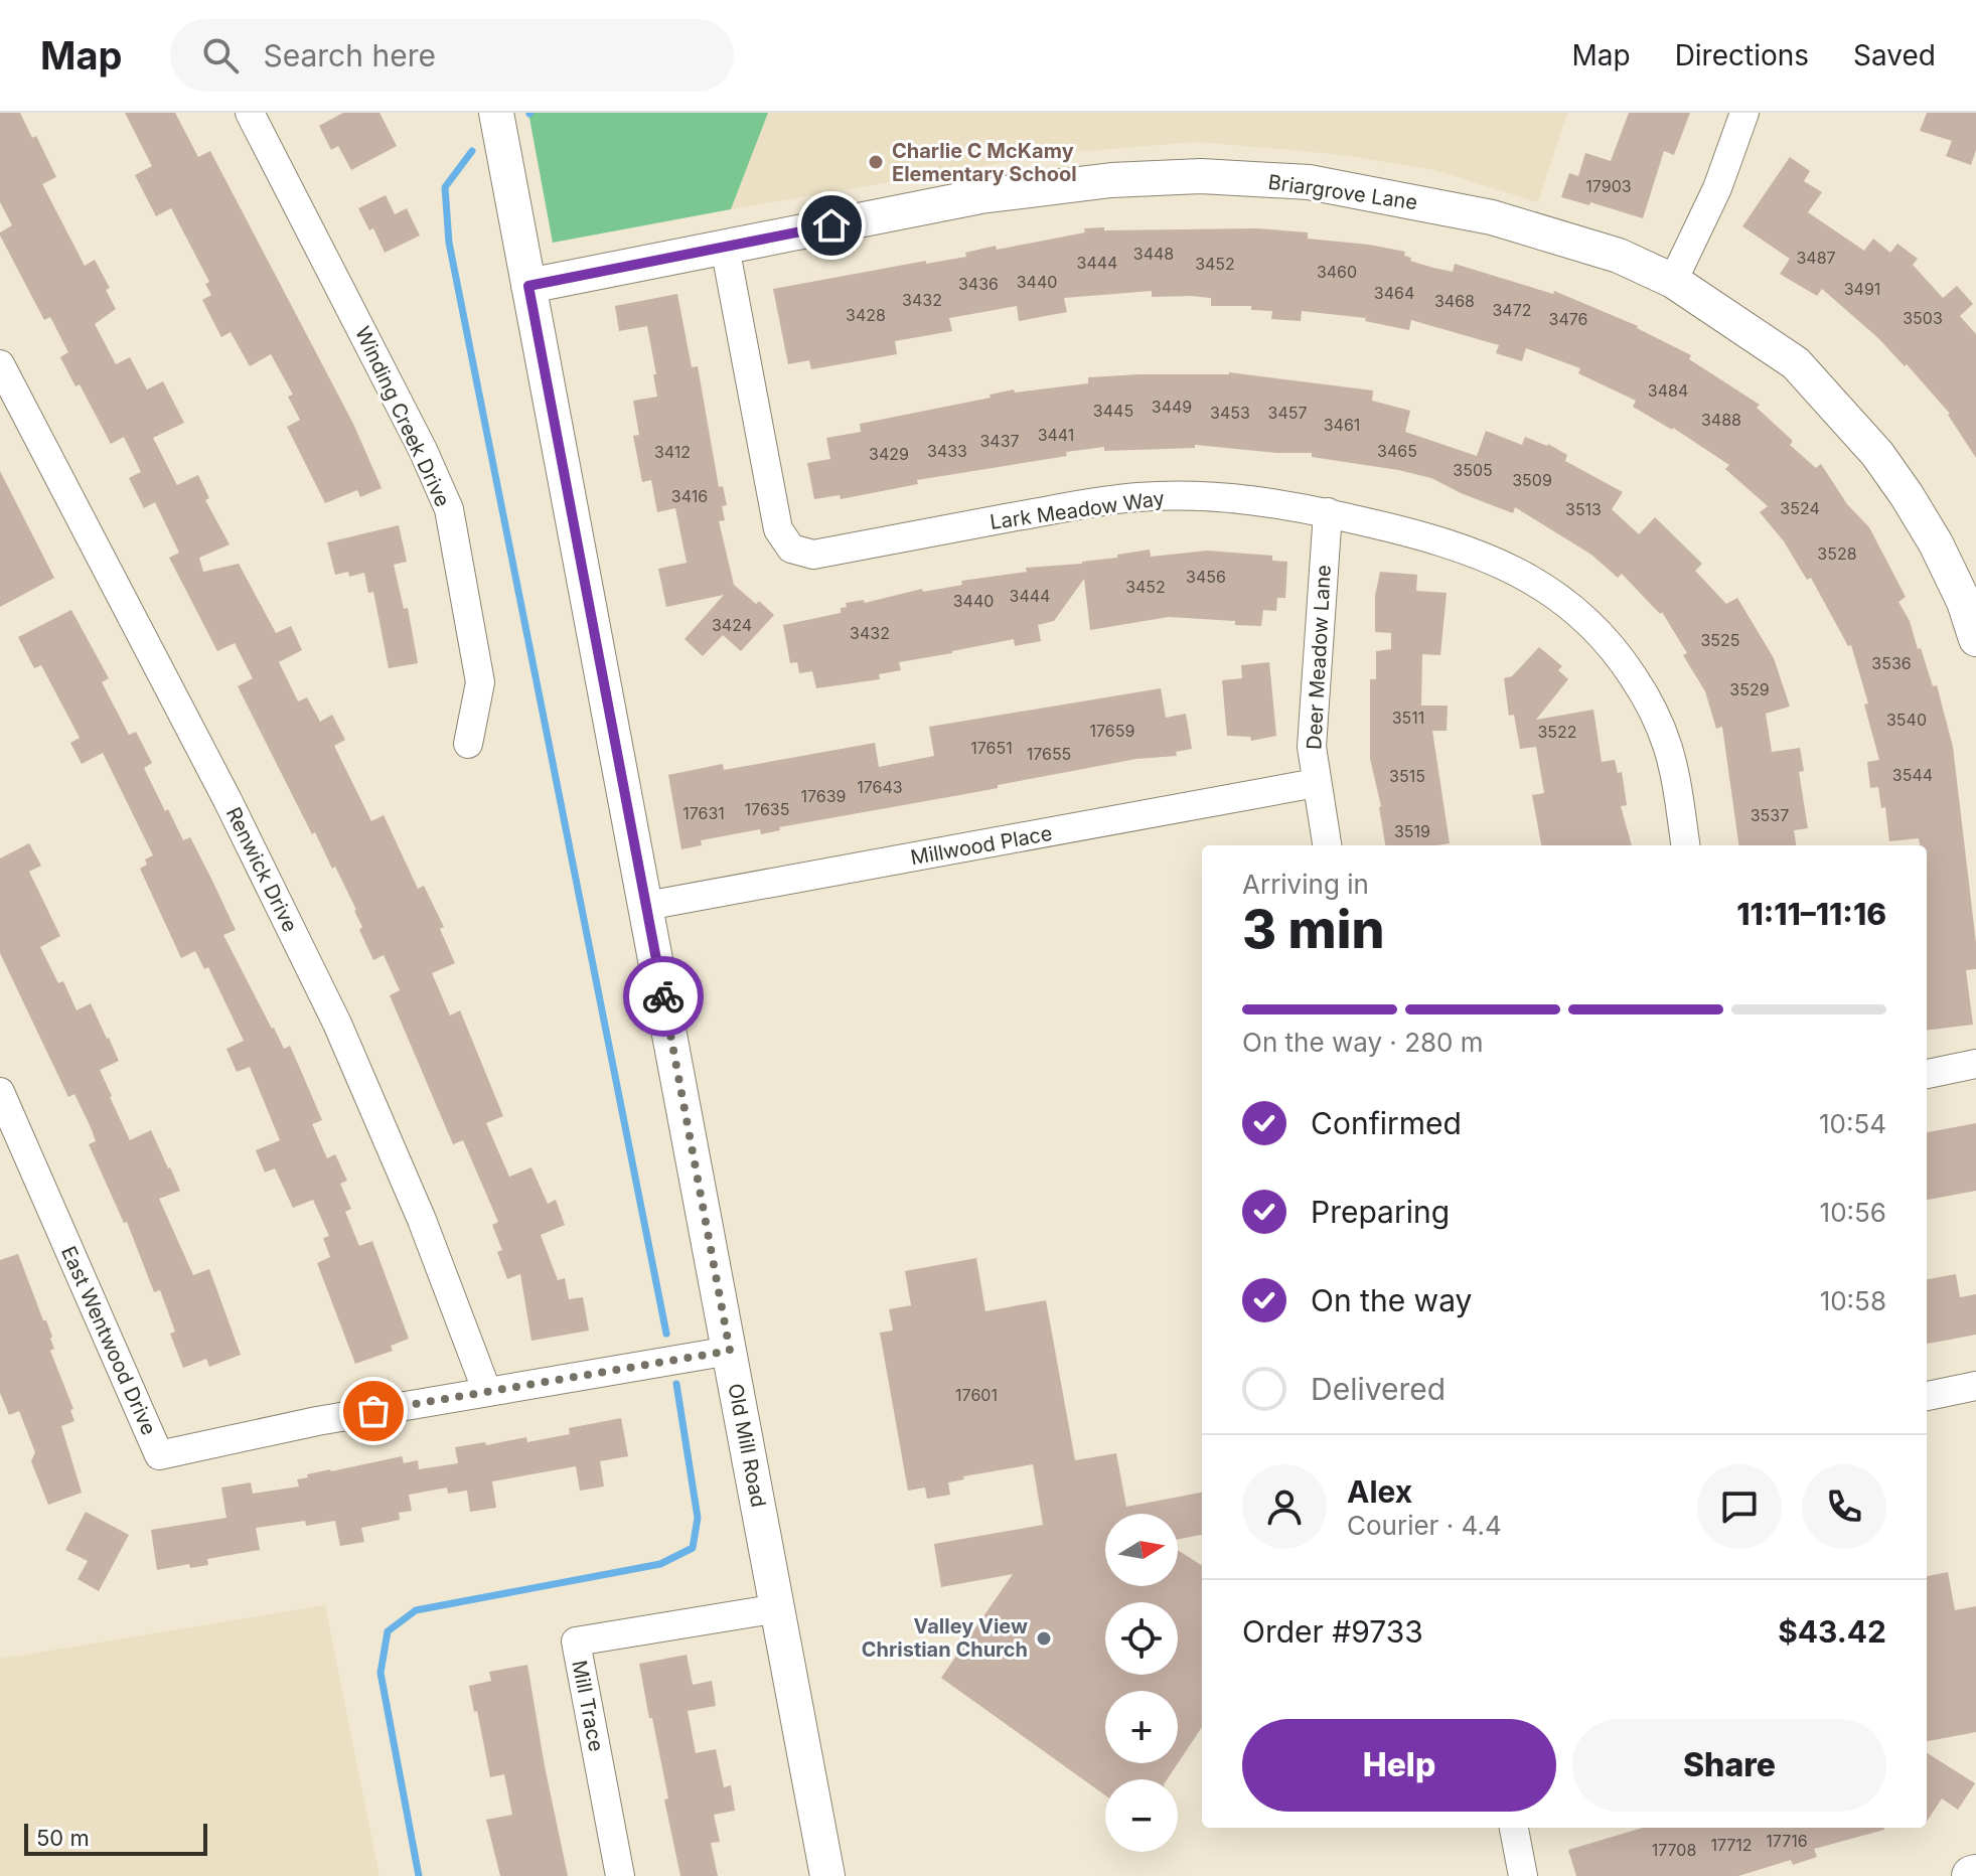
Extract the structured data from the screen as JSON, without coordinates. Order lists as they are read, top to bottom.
{
  "streets": {
    "street": [
      "Briargrove Lane",
      "Winding Creek Drive",
      "Lark Meadow Way",
      "Deer Meadow Lane",
      "Millwood Place",
      "Renwick Drive",
      "East Wentwood Drive",
      "Old Mill Road",
      "Mill Trace"
    ]
  },
  "crossings": [
    ["Briargrove Lane", "Lark Meadow Way"],
    ["Briargrove Lane", "Old Mill Road"],
    ["Lark Meadow Way", "Deer Meadow Lane"],
    ["Deer Meadow Lane", "Millwood Place"],
    ["Millwood Place", "Old Mill Road"],
    ["Renwick Drive", "East Wentwood Drive"],
    ["East Wentwood Drive", "Old Mill Road"],
    ["Old Mill Road", "Mill Trace"]
  ],
  "places": ["Charlie C McKamy Elementary School", "Valley View Christian Church"],
  "house_numbers": [
    "17903",
    "3448",
    "3487",
    "3444",
    "3452",
    "3460",
    "3440",
    "3436",
    "3491",
    "3464",
    "3432",
    "3468",
    "3472",
    "3428",
    "3503",
    "3476",
    "3484",
    "3449",
    "3445",
    "3453",
    "3457",
    "3488",
    "3461",
    "3441",
    "3437",
    "3433",
    "3465",
    "3412",
    "3429",
    "3505",
    "3509",
    "3416",
    "3524",
    "3513",
    "3528",
    "3456",
    "3452",
    "3444",
    "3440",
    "3424",
    "3432",
    "3525",
    "3536",
    "3529",
    "3511",
    "3540",
    "17659",
    "3522",
    "17651",
    "17655",
    "3544",
    "3515",
    "17643",
    "17639",
    "17635",
    "17631",
    "3537",
    "3519",
    "17601",
    "17716",
    "17712",
    "17708"
  ],
  "scale_bar": "50 m",
  "north": "right",
  "page": {
    "header": "Map",
    "search": "Search here",
    "nav": ["Map", "Directions", "Saved"],
    "heading": ["3 min", "Arriving in", "11:11–11:16"],
    "panel": [
      "Alex",
      "Courier · 4.4",
      "Order #9733",
      "$43.42"
    ],
    "bar": "On the way · 280 m",
    "list": [
      ["Confirmed", "10:54"],
      ["Preparing", "10:56"],
      ["On the way", "10:58"],
      "Delivered"
    ],
    "map_buttons": ["+", "−"],
    "buttons": ["Help", "Share"],
    "scale": "50 m"
  }
}
